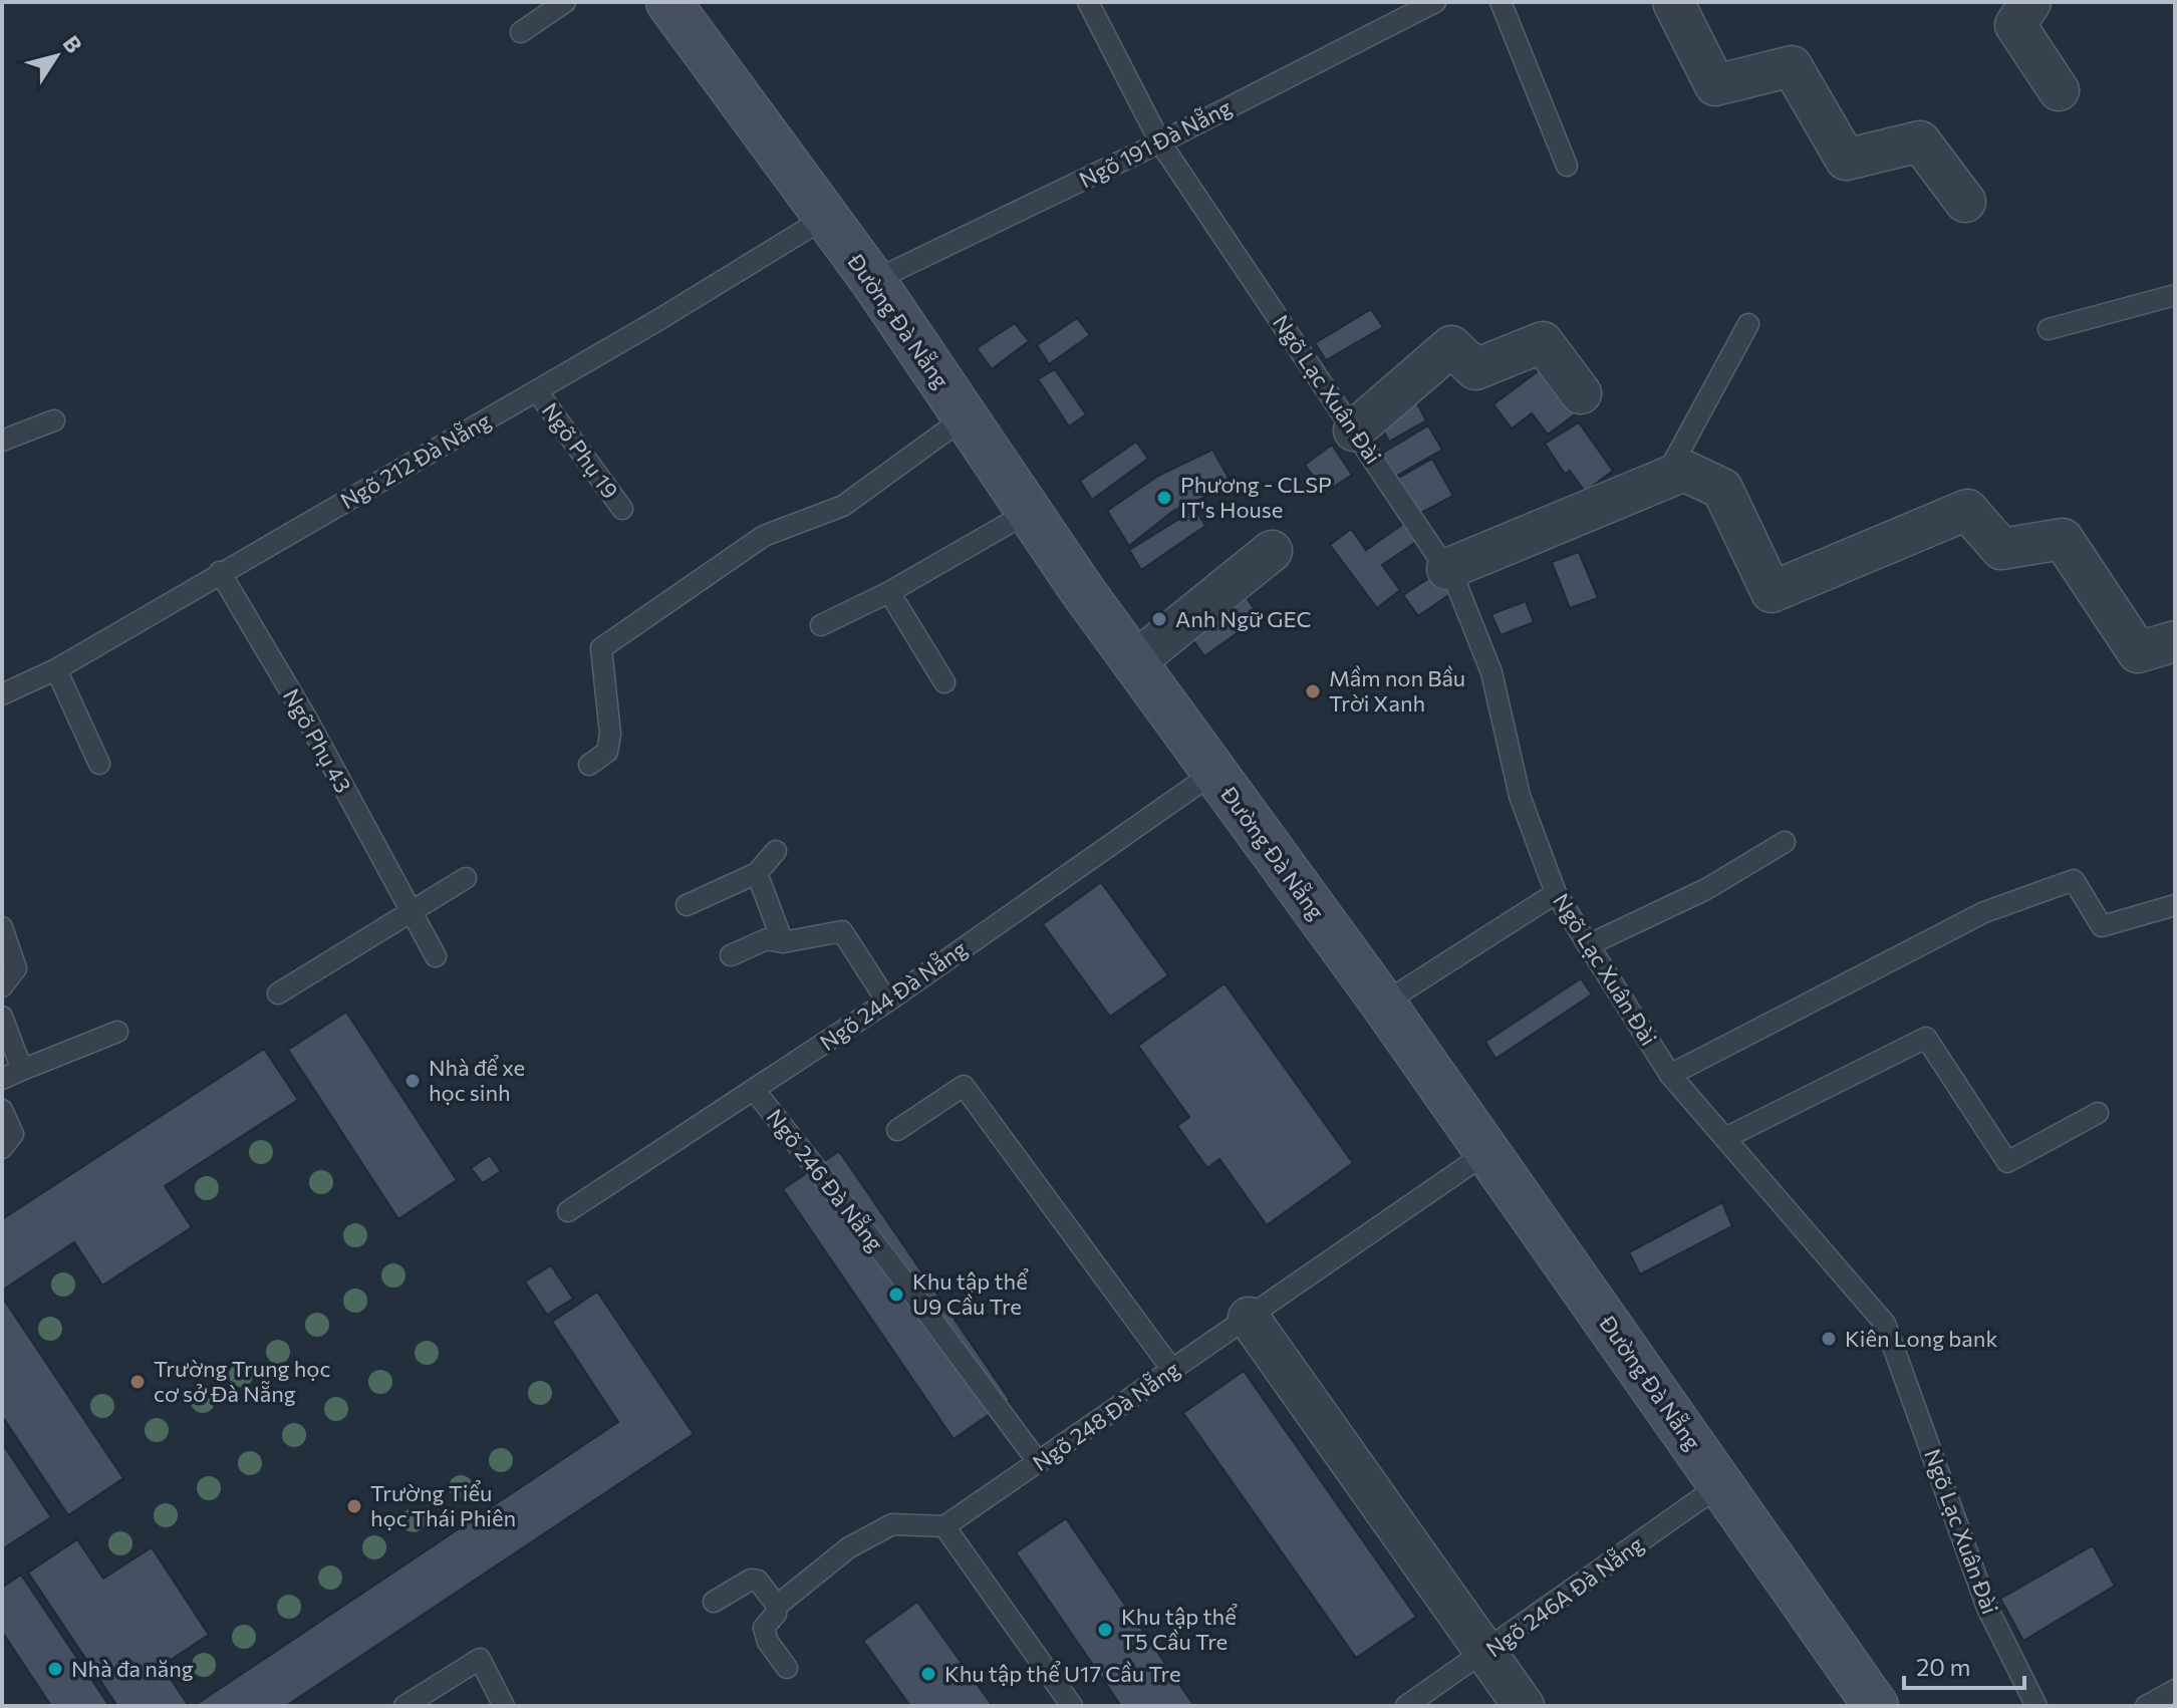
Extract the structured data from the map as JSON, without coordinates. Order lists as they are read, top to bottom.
{
  "streets": {
    "main road": ["Đường Đà Nẵng"],
    "lane": [
      "Ngõ 191 Đà Nẵng",
      "Ngõ Lạc Xuân Đài",
      "Ngõ Phụ 19",
      "Ngõ 212 Đà Nẵng",
      "Ngõ Phụ 43",
      "Ngõ 244 Đà Nẵng",
      "Ngõ 246 Đà Nẵng",
      "Ngõ 248 Đà Nẵng",
      "Ngõ 246A Đà Nẵng"
    ]
  },
  "crossings": [
    ["Ngõ 191 Đà Nẵng", "Đường Đà Nẵng"],
    ["Ngõ 191 Đà Nẵng", "Ngõ Lạc Xuân Đài"],
    ["Đường Đà Nẵng", "Ngõ 212 Đà Nẵng"],
    ["Đường Đà Nẵng", "Ngõ 244 Đà Nẵng"],
    ["Đường Đà Nẵng", "Ngõ 248 Đà Nẵng"],
    ["Đường Đà Nẵng", "Ngõ 246A Đà Nẵng"],
    ["Ngõ Phụ 19", "Ngõ 212 Đà Nẵng"],
    ["Ngõ 212 Đà Nẵng", "Ngõ Phụ 43"],
    ["Ngõ 244 Đà Nẵng", "Ngõ 246 Đà Nẵng"],
    ["Ngõ 246 Đà Nẵng", "Ngõ 248 Đà Nẵng"]
  ],
  "places": [
    "Phương - CLSP IT's House",
    "Anh Ngữ GEC",
    "Mầm non Bầu Trời Xanh",
    "Nhà để xe học sinh",
    "Khu tập thể U9 Cầu Tre",
    "Kiên Long bank",
    "Trường Trung học cơ sở Đà Nẵng",
    "Trường Tiểu học Thái Phiên",
    "Khu tập thể T5 Cầu Tre",
    "Nhà đa năng",
    "Khu tập thể U17 Cầu Tre"
  ],
  "scale_bar": "20 m",
  "north": "top right"
}
